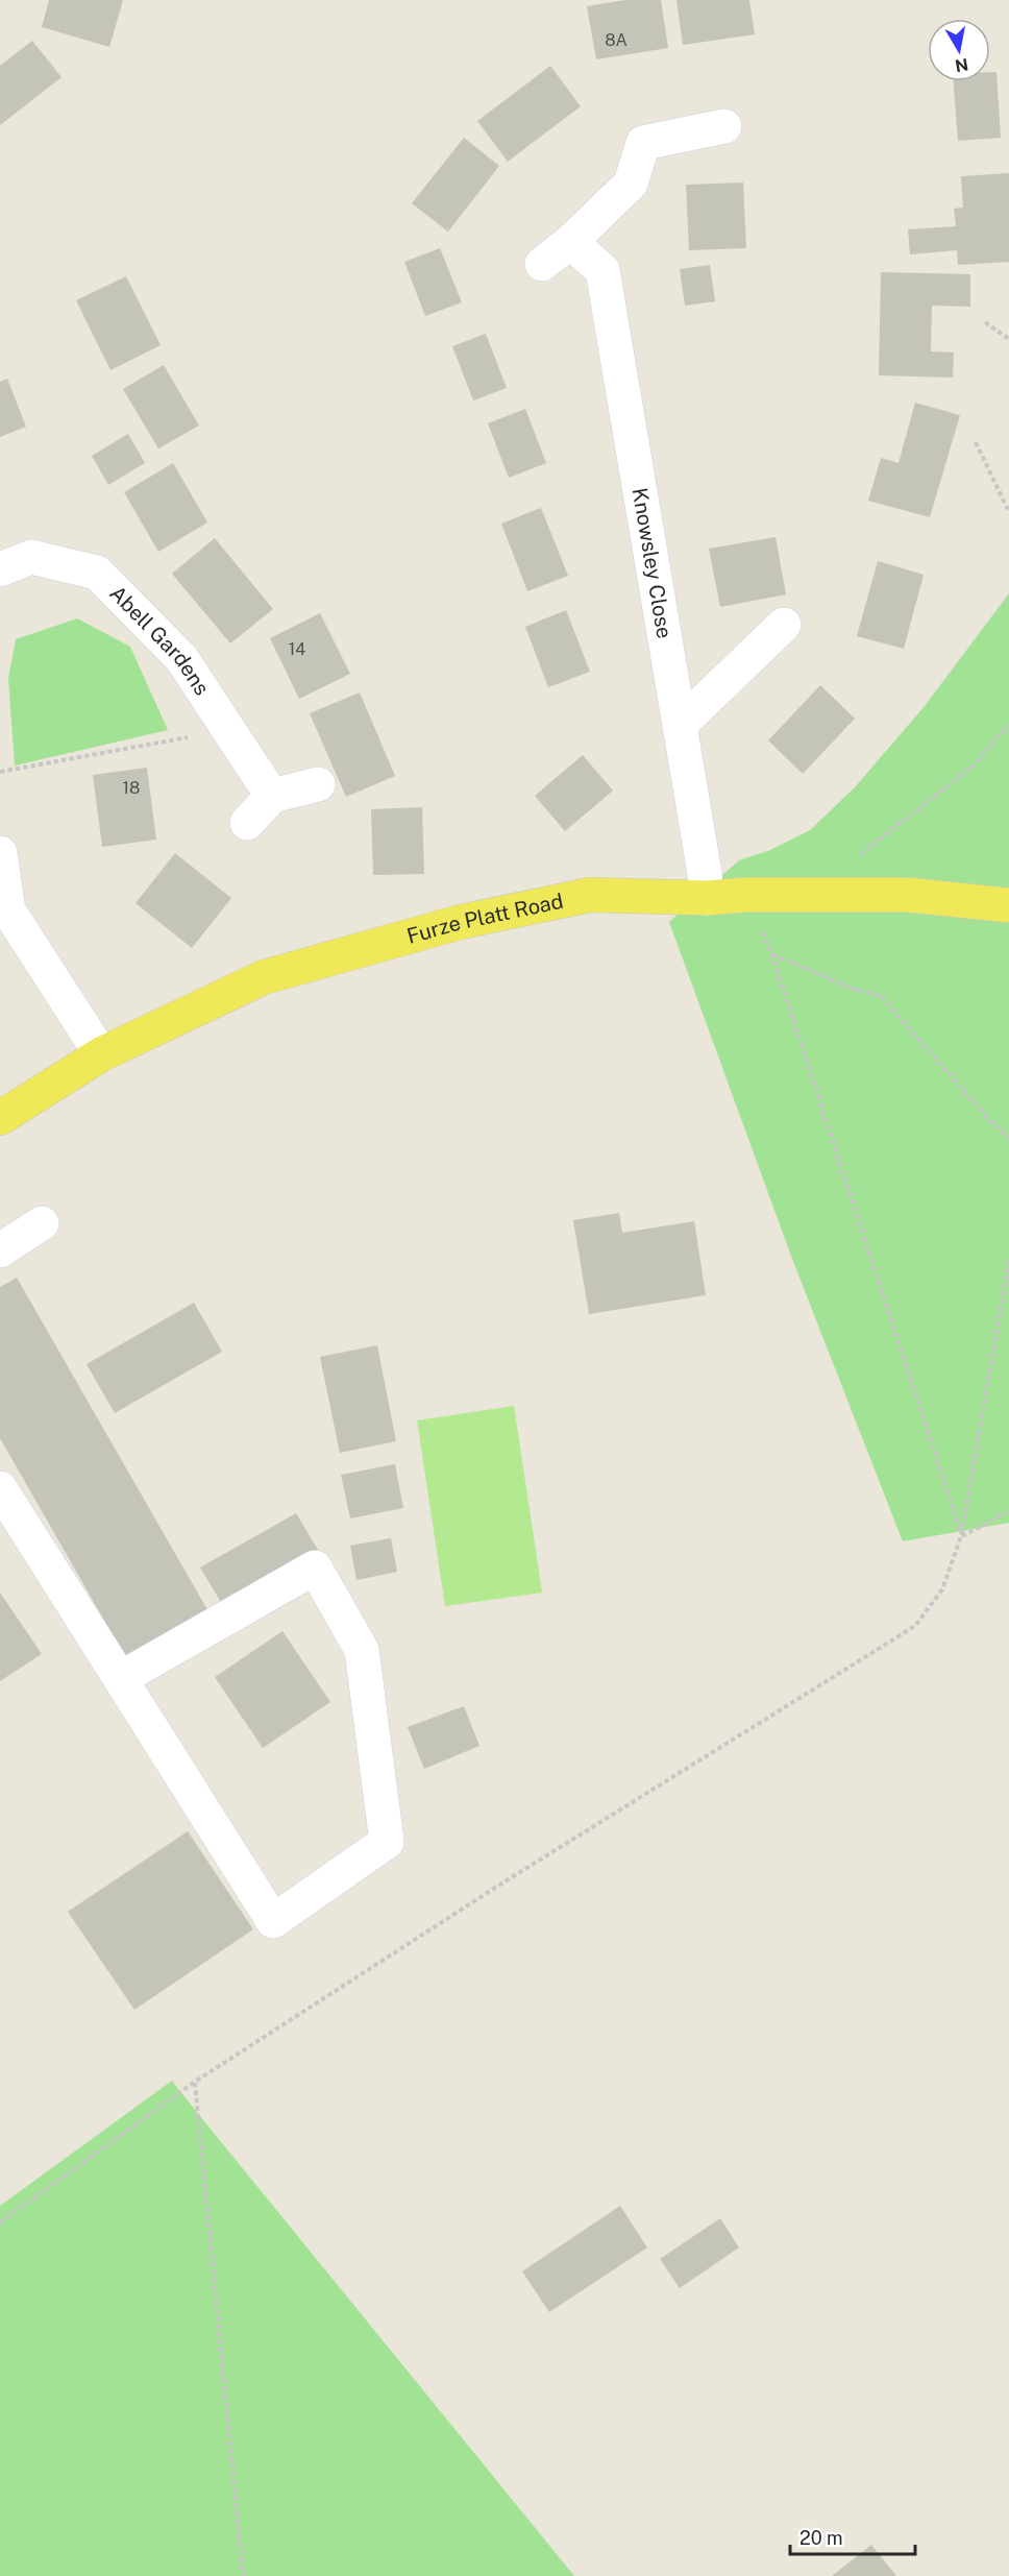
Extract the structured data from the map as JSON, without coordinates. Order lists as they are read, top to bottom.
{
  "streets": {
    "main road": ["Furze Platt Road"],
    "street": ["Knowsley Close", "Abell Gardens"]
  },
  "crossings": [
    ["Knowsley Close", "Furze Platt Road"]
  ],
  "house_numbers": ["8A", "14", "18"],
  "scale_bar": "20 m",
  "north": "bottom"
}
